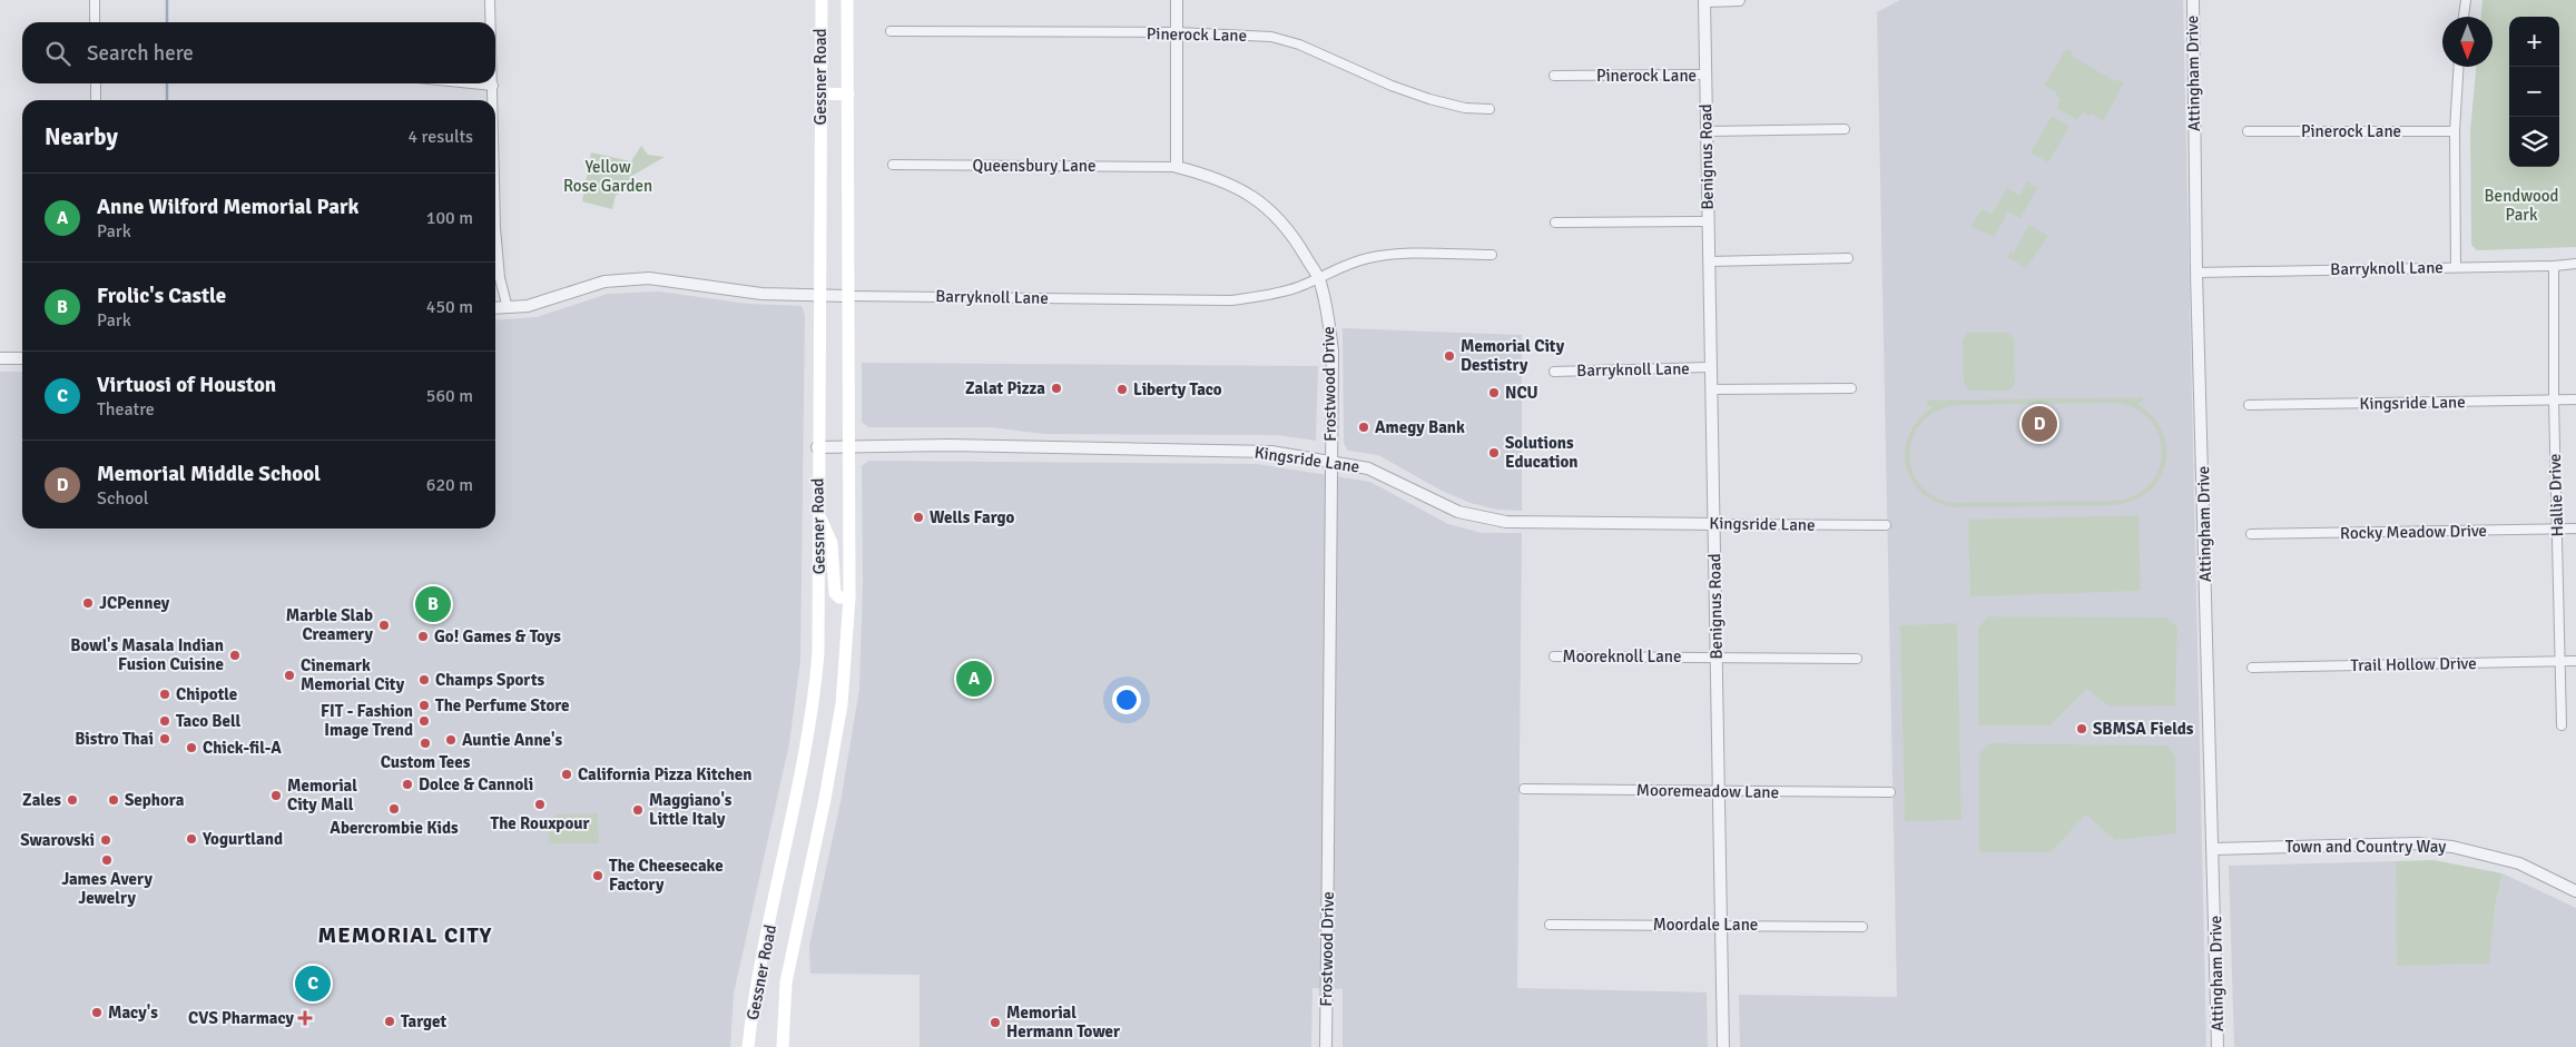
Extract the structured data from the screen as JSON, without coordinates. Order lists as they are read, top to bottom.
{
  "streets": {
    "main road": ["Gessner Road"],
    "street": [
      "Pinerock Lane",
      "Attingham Drive",
      "Benignus Road",
      "Queensbury Lane",
      "Barryknoll Lane",
      "Frostwood Drive",
      "Kingsride Lane",
      "Hallie Drive",
      "Rocky Meadow Drive",
      "Mooreknoll Lane",
      "Trail Hollow Drive",
      "Mooremeadow Lane",
      "Town and Country Way",
      "Moordale Lane"
    ]
  },
  "crossings": [
    ["Pinerock Lane", "Benignus Road"],
    ["Attingham Drive", "Barryknoll Lane"],
    ["Attingham Drive", "Town and Country Way"],
    ["Gessner Road", "Barryknoll Lane"],
    ["Gessner Road", "Kingsride Lane"],
    ["Benignus Road", "Barryknoll Lane"],
    ["Benignus Road", "Kingsride Lane"],
    ["Benignus Road", "Mooreknoll Lane"],
    ["Benignus Road", "Mooremeadow Lane"],
    ["Benignus Road", "Moordale Lane"],
    ["Queensbury Lane", "Frostwood Drive"],
    ["Barryknoll Lane", "Frostwood Drive"],
    ["Barryknoll Lane", "Hallie Drive"],
    ["Frostwood Drive", "Kingsride Lane"],
    ["Kingsride Lane", "Hallie Drive"],
    ["Hallie Drive", "Rocky Meadow Drive"],
    ["Hallie Drive", "Trail Hollow Drive"]
  ],
  "districts": ["MEMORIAL CITY"],
  "parks": ["Yellow Rose Garden", "Bendwood Park"],
  "places": {
    "other": [
      "Memorial City Destistry",
      "Zalat Pizza",
      "Liberty Taco",
      "NCU",
      "Amegy Bank",
      "Solutions Education",
      "Wells Fargo",
      "JCPenney",
      "Marble Slab Creamery",
      "Go! Games & Toys",
      "Bowl's Masala Indian Fusion Cuisine",
      "Cinemark Memorial City",
      "Champs Sports",
      "Chipotle",
      "The Perfume Store",
      "Taco Bell",
      "FIT - Fashion Image Trend",
      "SBMSA Fields",
      "Bistro Thai",
      "Auntie Anne's",
      "Custom Tees",
      "Chick-fil-A",
      "California Pizza Kitchen",
      "Dolce & Cannoli",
      "Memorial City Mall",
      "Zales",
      "Sephora",
      "The Rouxpour",
      "Abercrombie Kids",
      "Maggiano's Little Italy",
      "Yogurtland",
      "Swarovski",
      "James Avery Jewelry",
      "The Cheesecake Factory",
      "Macy's",
      "Target",
      "Memorial Hermann Tower"
    ],
    "health": ["CVS Pharmacy"]
  },
  "north": "bottom",
  "page": {
    "map_buttons": ["+", "−"],
    "search": "Search here",
    "heading": ["Nearby", "4 results"],
    "list": [
      {
        "mark": "A",
        "name": "Anne Wilford Memorial Park",
        "note": "Park",
        "value": "100 m"
      },
      {
        "mark": "B",
        "name": "Frolic's Castle",
        "note": "Park",
        "value": "450 m"
      },
      {
        "mark": "C",
        "name": "Virtuosi of Houston",
        "note": "Theatre",
        "value": "560 m"
      },
      {
        "mark": "D",
        "name": "Memorial Middle School",
        "note": "School",
        "value": "620 m"
      }
    ],
    "pins": [
      "D",
      "B",
      "A",
      "C"
    ]
  }
}
